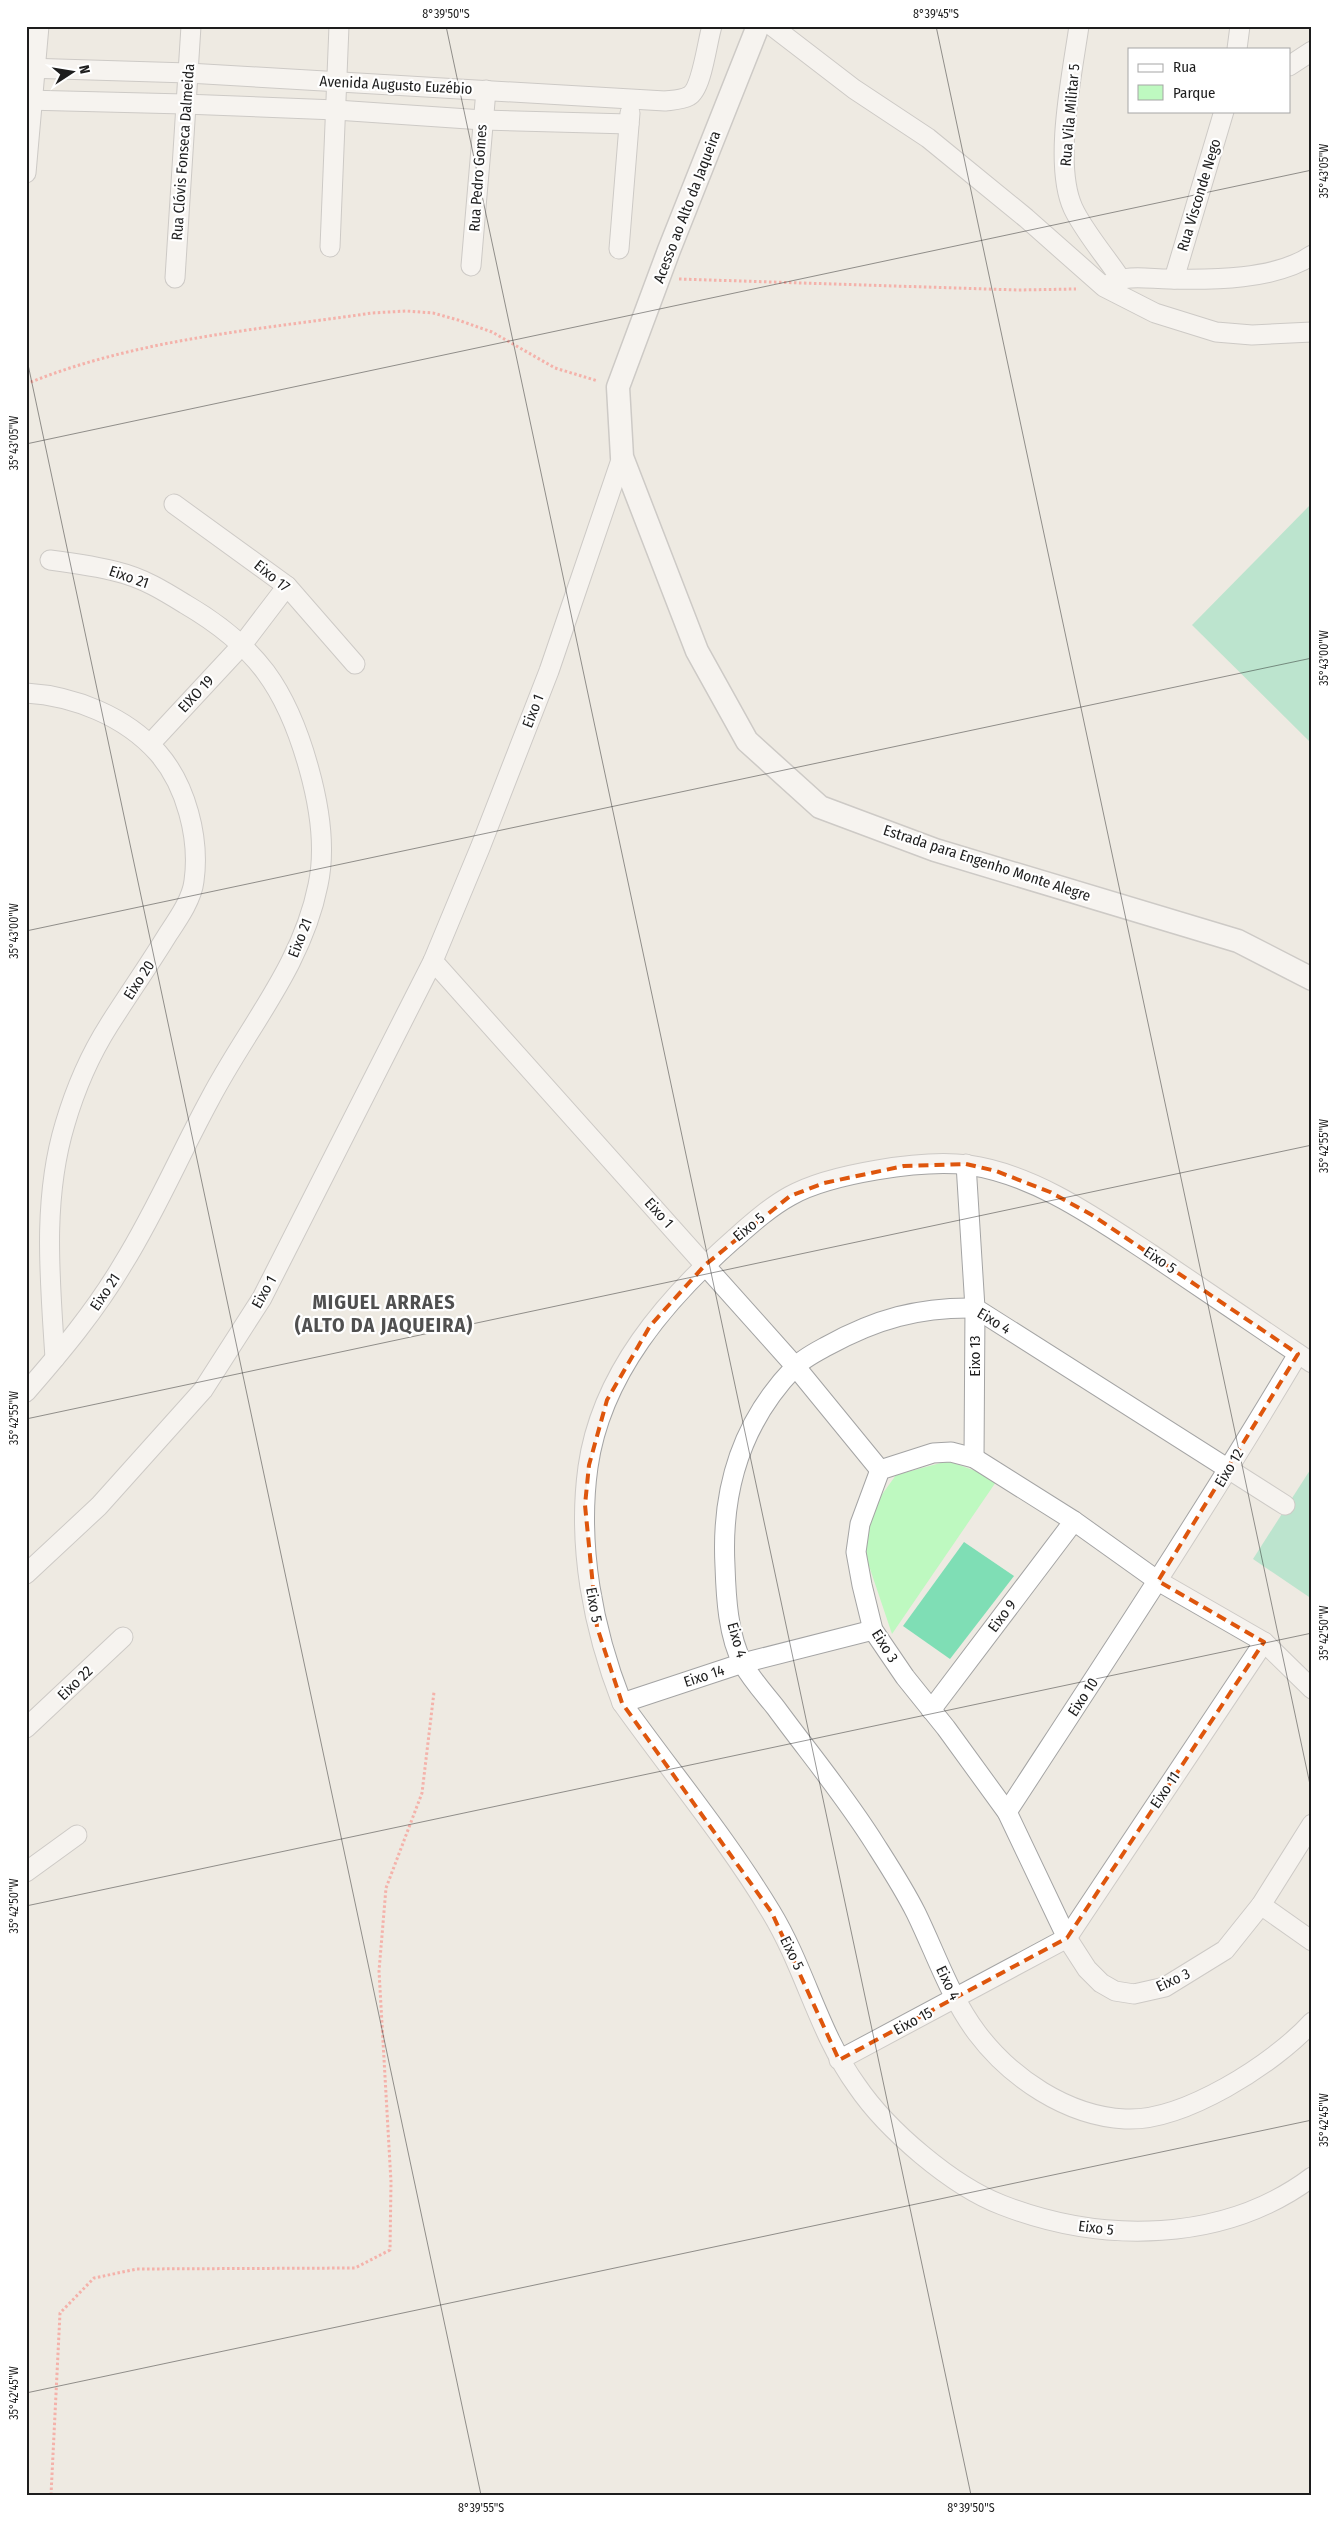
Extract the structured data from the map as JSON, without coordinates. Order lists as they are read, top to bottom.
{
  "streets": {
    "street": [
      "Avenida Augusto Euzébio",
      "Rua Vila Militar 5",
      "Rua Clóvis Fonseca Dalmeida",
      "Rua Pedro Gomes",
      "Rua Visconde Nego",
      "Acesso ao Alto da Jaqueira",
      "Eixo 17",
      "Eixo 21",
      "EIXO 19",
      "Eixo 1",
      "Estrada para Engenho Monte Alegre",
      "Eixo 20",
      "Eixo 5",
      "Eixo 4",
      "Eixo 13",
      "Eixo 12",
      "Eixo 9",
      "Eixo 3",
      "Eixo 14",
      "Eixo 22",
      "Eixo 10",
      "Eixo 11",
      "Eixo 15"
    ]
  },
  "crossings": [
    ["Avenida Augusto Euzébio", "Rua Clóvis Fonseca Dalmeida"],
    ["Avenida Augusto Euzébio", "Rua Pedro Gomes"],
    ["Acesso ao Alto da Jaqueira", "Estrada para Engenho Monte Alegre"],
    ["Eixo 17", "EIXO 19"],
    ["Eixo 21", "EIXO 19"],
    ["Eixo 21", "Eixo 20"],
    ["EIXO 19", "Eixo 20"],
    ["Eixo 1", "Estrada para Engenho Monte Alegre"],
    ["Eixo 1", "Eixo 5"],
    ["Eixo 1", "Eixo 4"],
    ["Eixo 1", "Eixo 3"],
    ["Eixo 5", "Eixo 13"],
    ["Eixo 5", "Eixo 12"],
    ["Eixo 5", "Eixo 14"],
    ["Eixo 5", "Eixo 15"],
    ["Eixo 4", "Eixo 13"],
    ["Eixo 4", "Eixo 12"],
    ["Eixo 4", "Eixo 14"],
    ["Eixo 4", "Eixo 15"],
    ["Eixo 12", "Eixo 10"],
    ["Eixo 9", "Eixo 3"],
    ["Eixo 3", "Eixo 14"],
    ["Eixo 3", "Eixo 10"],
    ["Eixo 3", "Eixo 11"],
    ["Eixo 3", "Eixo 15"],
    ["Eixo 11", "Eixo 15"]
  ],
  "districts": ["MIGUEL ARRAES (ALTO DA JAQUEIRA)"],
  "legend": ["Rua", "Parque"],
  "north": "right",
  "coordinates": [
    "8°39'50\"S",
    "8°39'45\"S",
    "35°43'05\"W",
    "35°43'00\"W",
    "35°42'55\"W",
    "35°42'50\"W",
    "35°42'45\"W",
    "8°39'55\"S"
  ]
}
